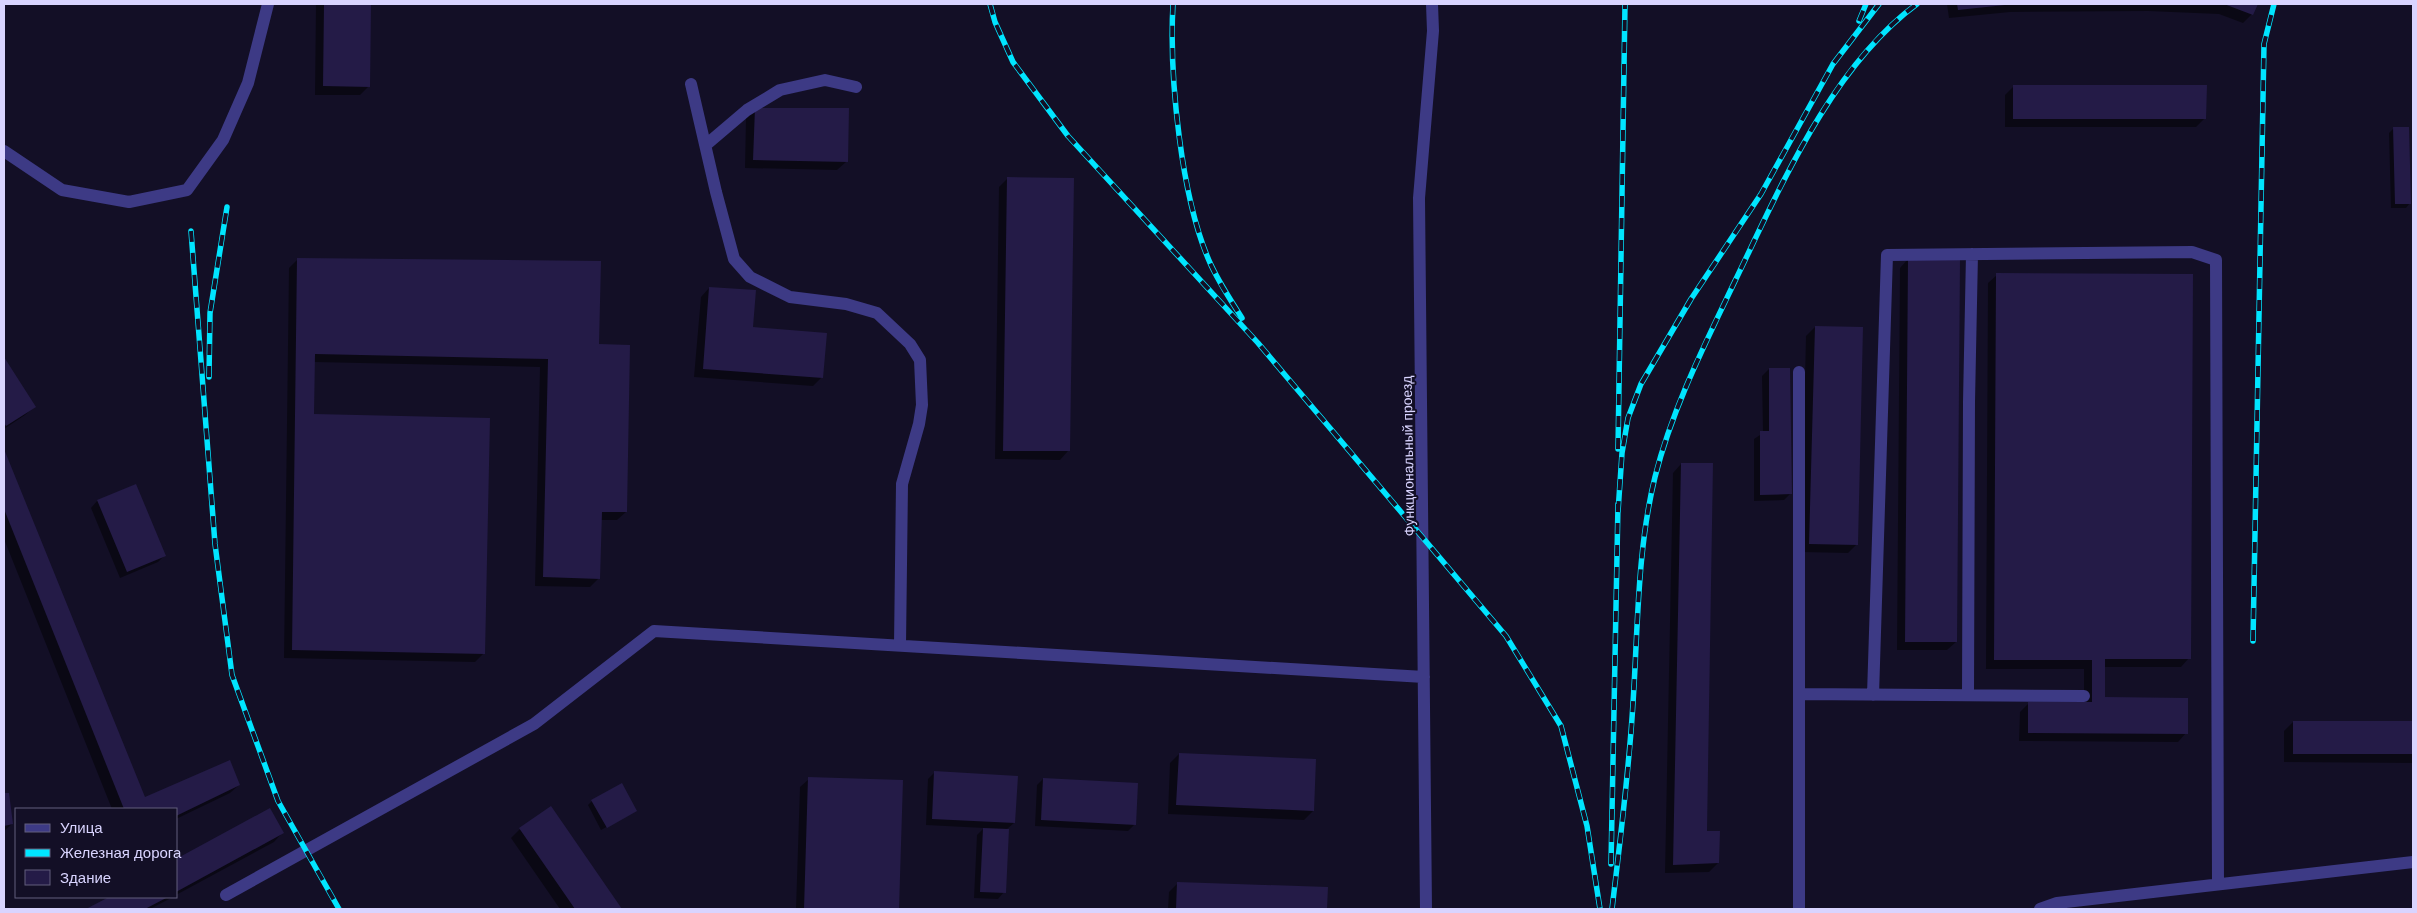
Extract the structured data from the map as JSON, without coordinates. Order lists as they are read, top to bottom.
{
  "streets": {
    "street": ["Функциональный проезд"]
  },
  "legend": ["Улица", "Железная дорога", "Здание"]
}
